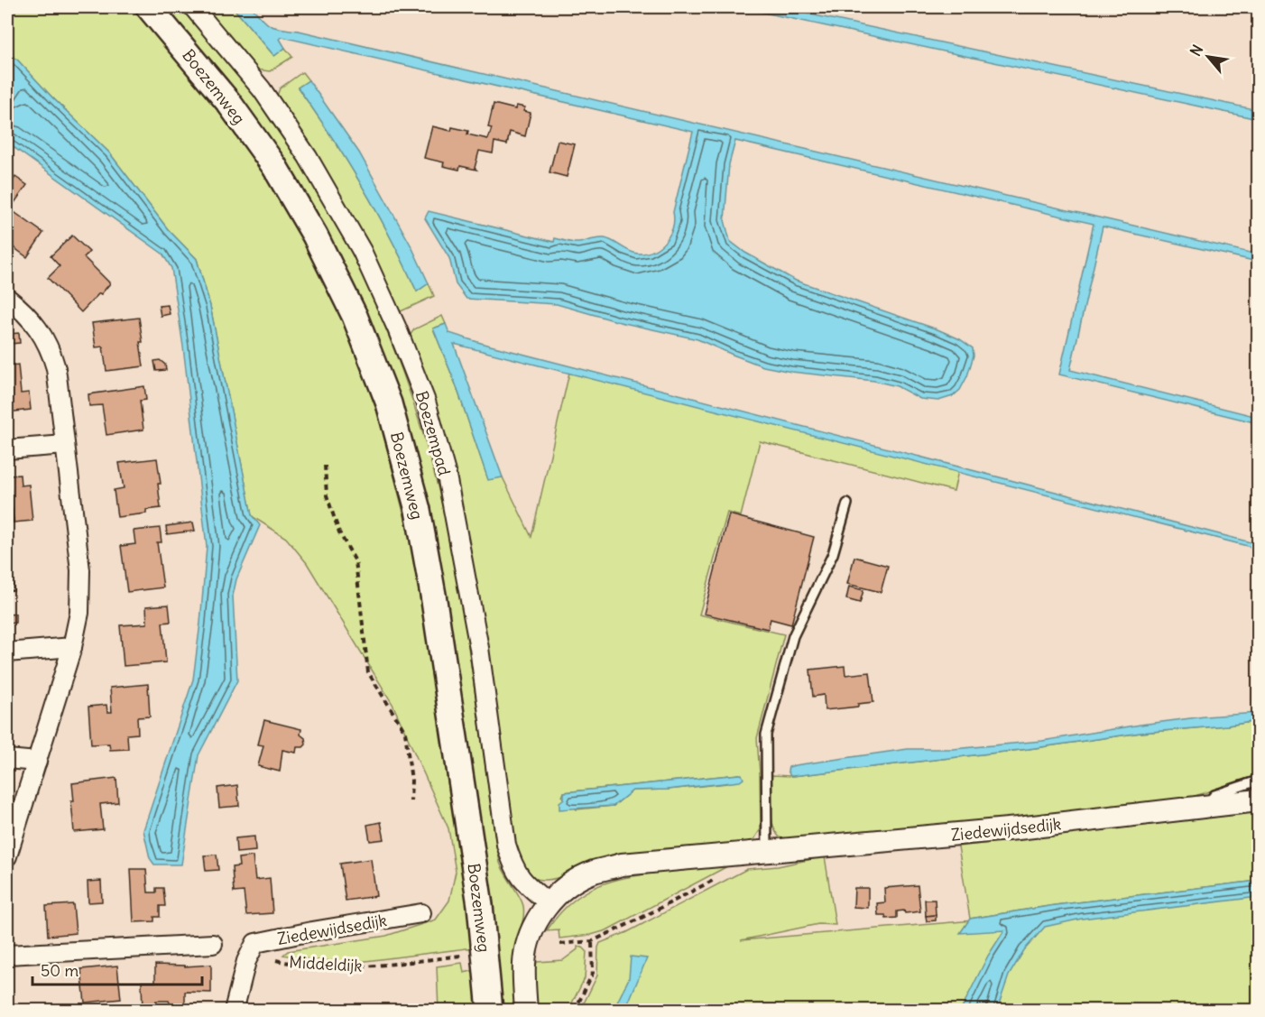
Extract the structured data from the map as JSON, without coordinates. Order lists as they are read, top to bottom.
{
  "streets": {
    "main road": ["Boezemweg"],
    "street": ["Boezempad", "Ziedewijdsedijk"],
    "path": ["Middeldijk"]
  },
  "crossings": [
    ["Boezempad", "Ziedewijdsedijk"],
    ["Ziedewijdsedijk", "Middeldijk"]
  ],
  "scale_bar": "50 m",
  "north": "top left"
}
